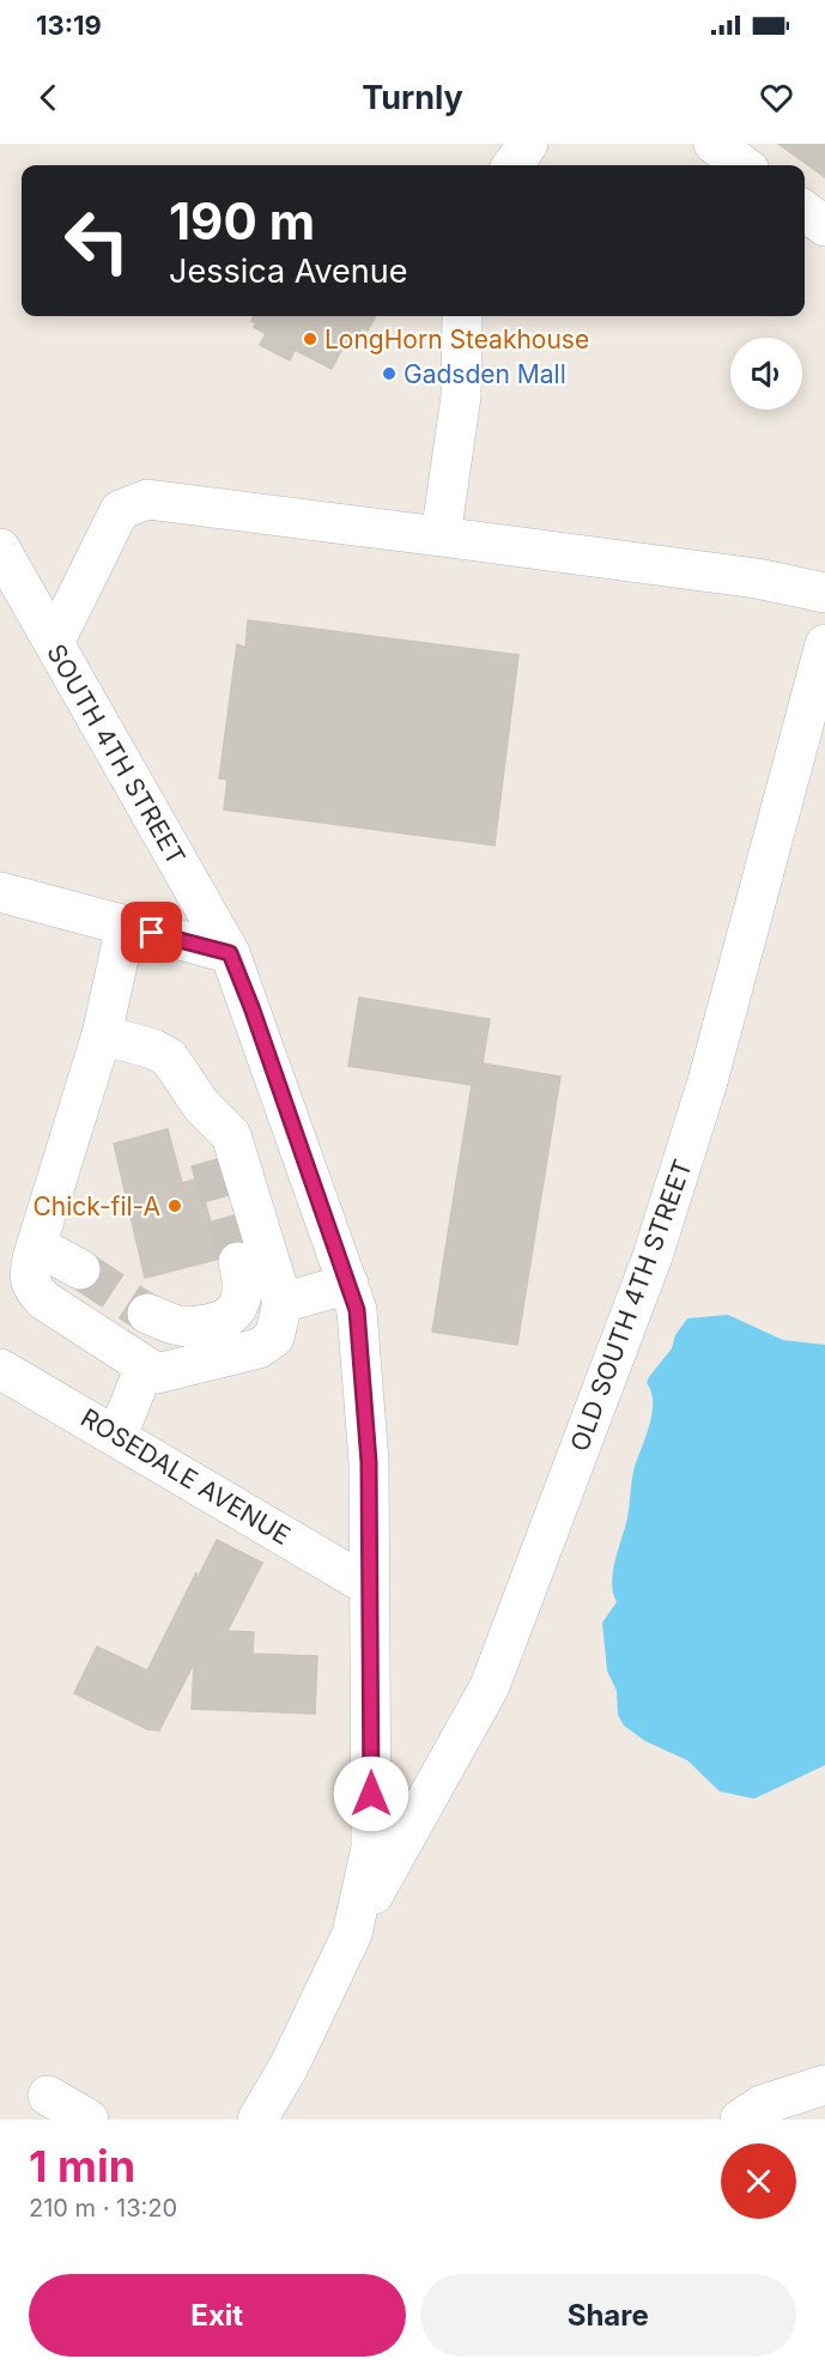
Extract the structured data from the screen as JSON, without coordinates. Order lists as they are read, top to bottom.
{
  "streets": {
    "street": ["SOUTH 4TH STREET", "OLD SOUTH 4TH STREET", "ROSEDALE AVENUE"]
  },
  "crossings": [
    ["SOUTH 4TH STREET", "OLD SOUTH 4TH STREET"],
    ["SOUTH 4TH STREET", "ROSEDALE AVENUE"]
  ],
  "places": ["LongHorn Steakhouse", "Gadsden Mall", "Chick-fil-A"],
  "page": {
    "status": "13:19",
    "header": "Turnly",
    "turn": ["190 m", "Jessica Avenue"],
    "heading": ["1 min", "210 m · 13:20"],
    "buttons": ["Exit", "Share"]
  }
}
